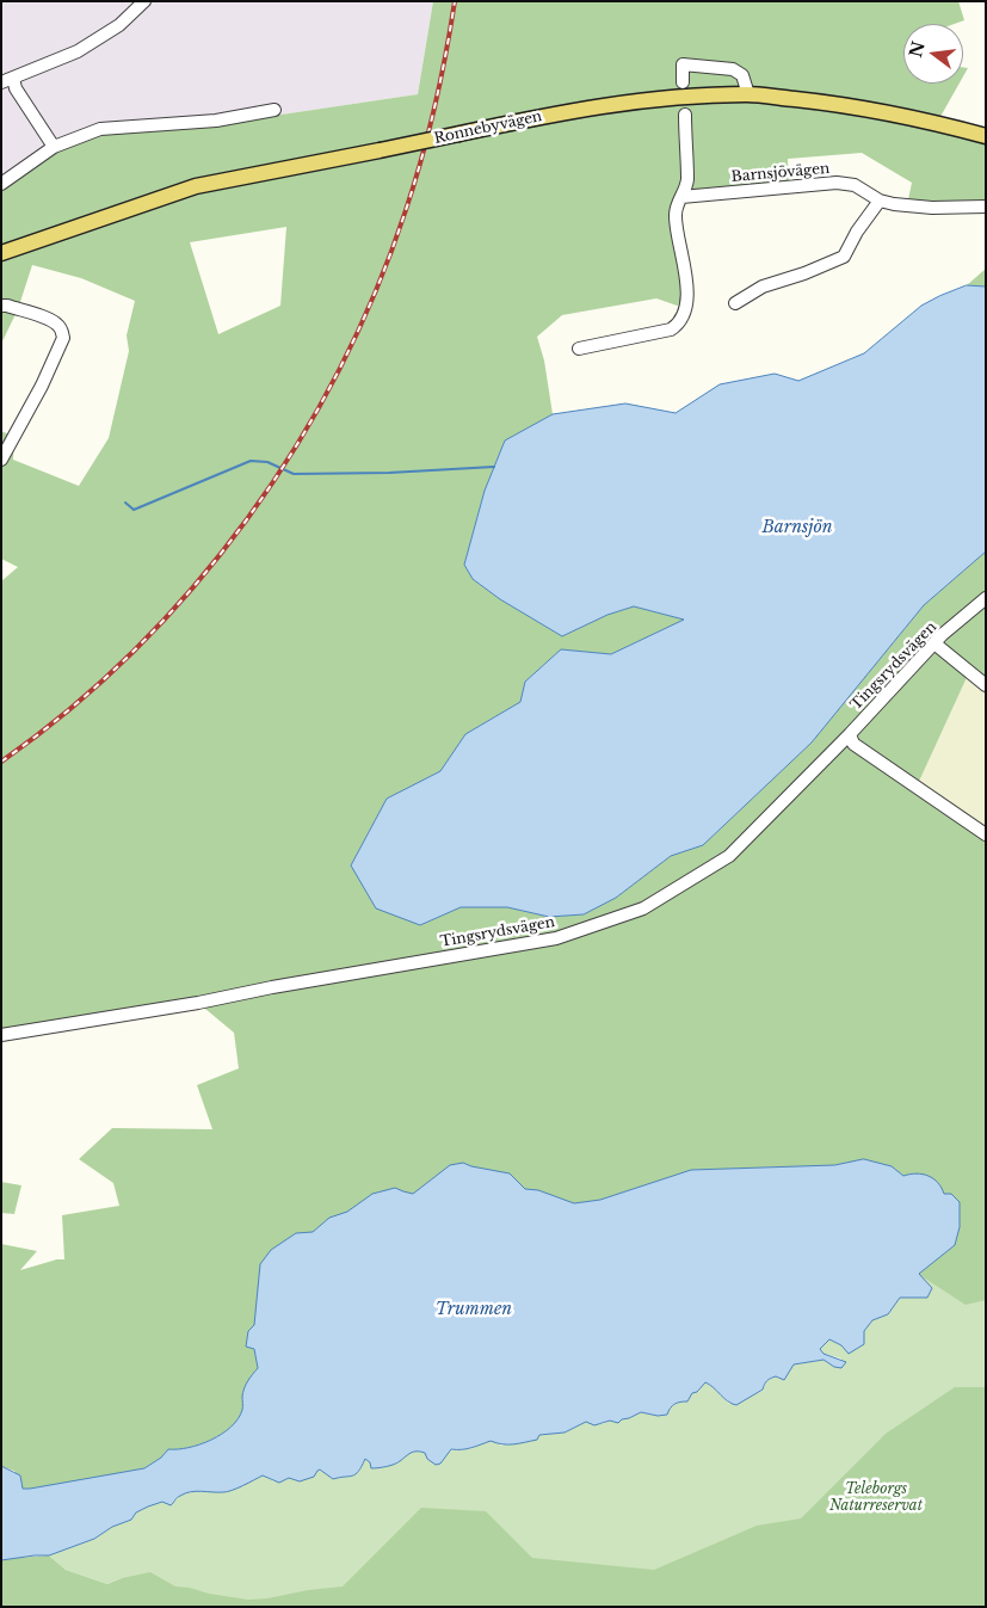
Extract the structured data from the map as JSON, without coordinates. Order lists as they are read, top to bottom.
{
  "streets": {
    "main road": ["Ronnebyvägen"],
    "street": ["Barnsjövägen", "Tingsrydsvägen"]
  },
  "water": ["Barnsjön", "Trummen"],
  "parks": ["Teleborgs Naturreservat"],
  "north": "left"
}
